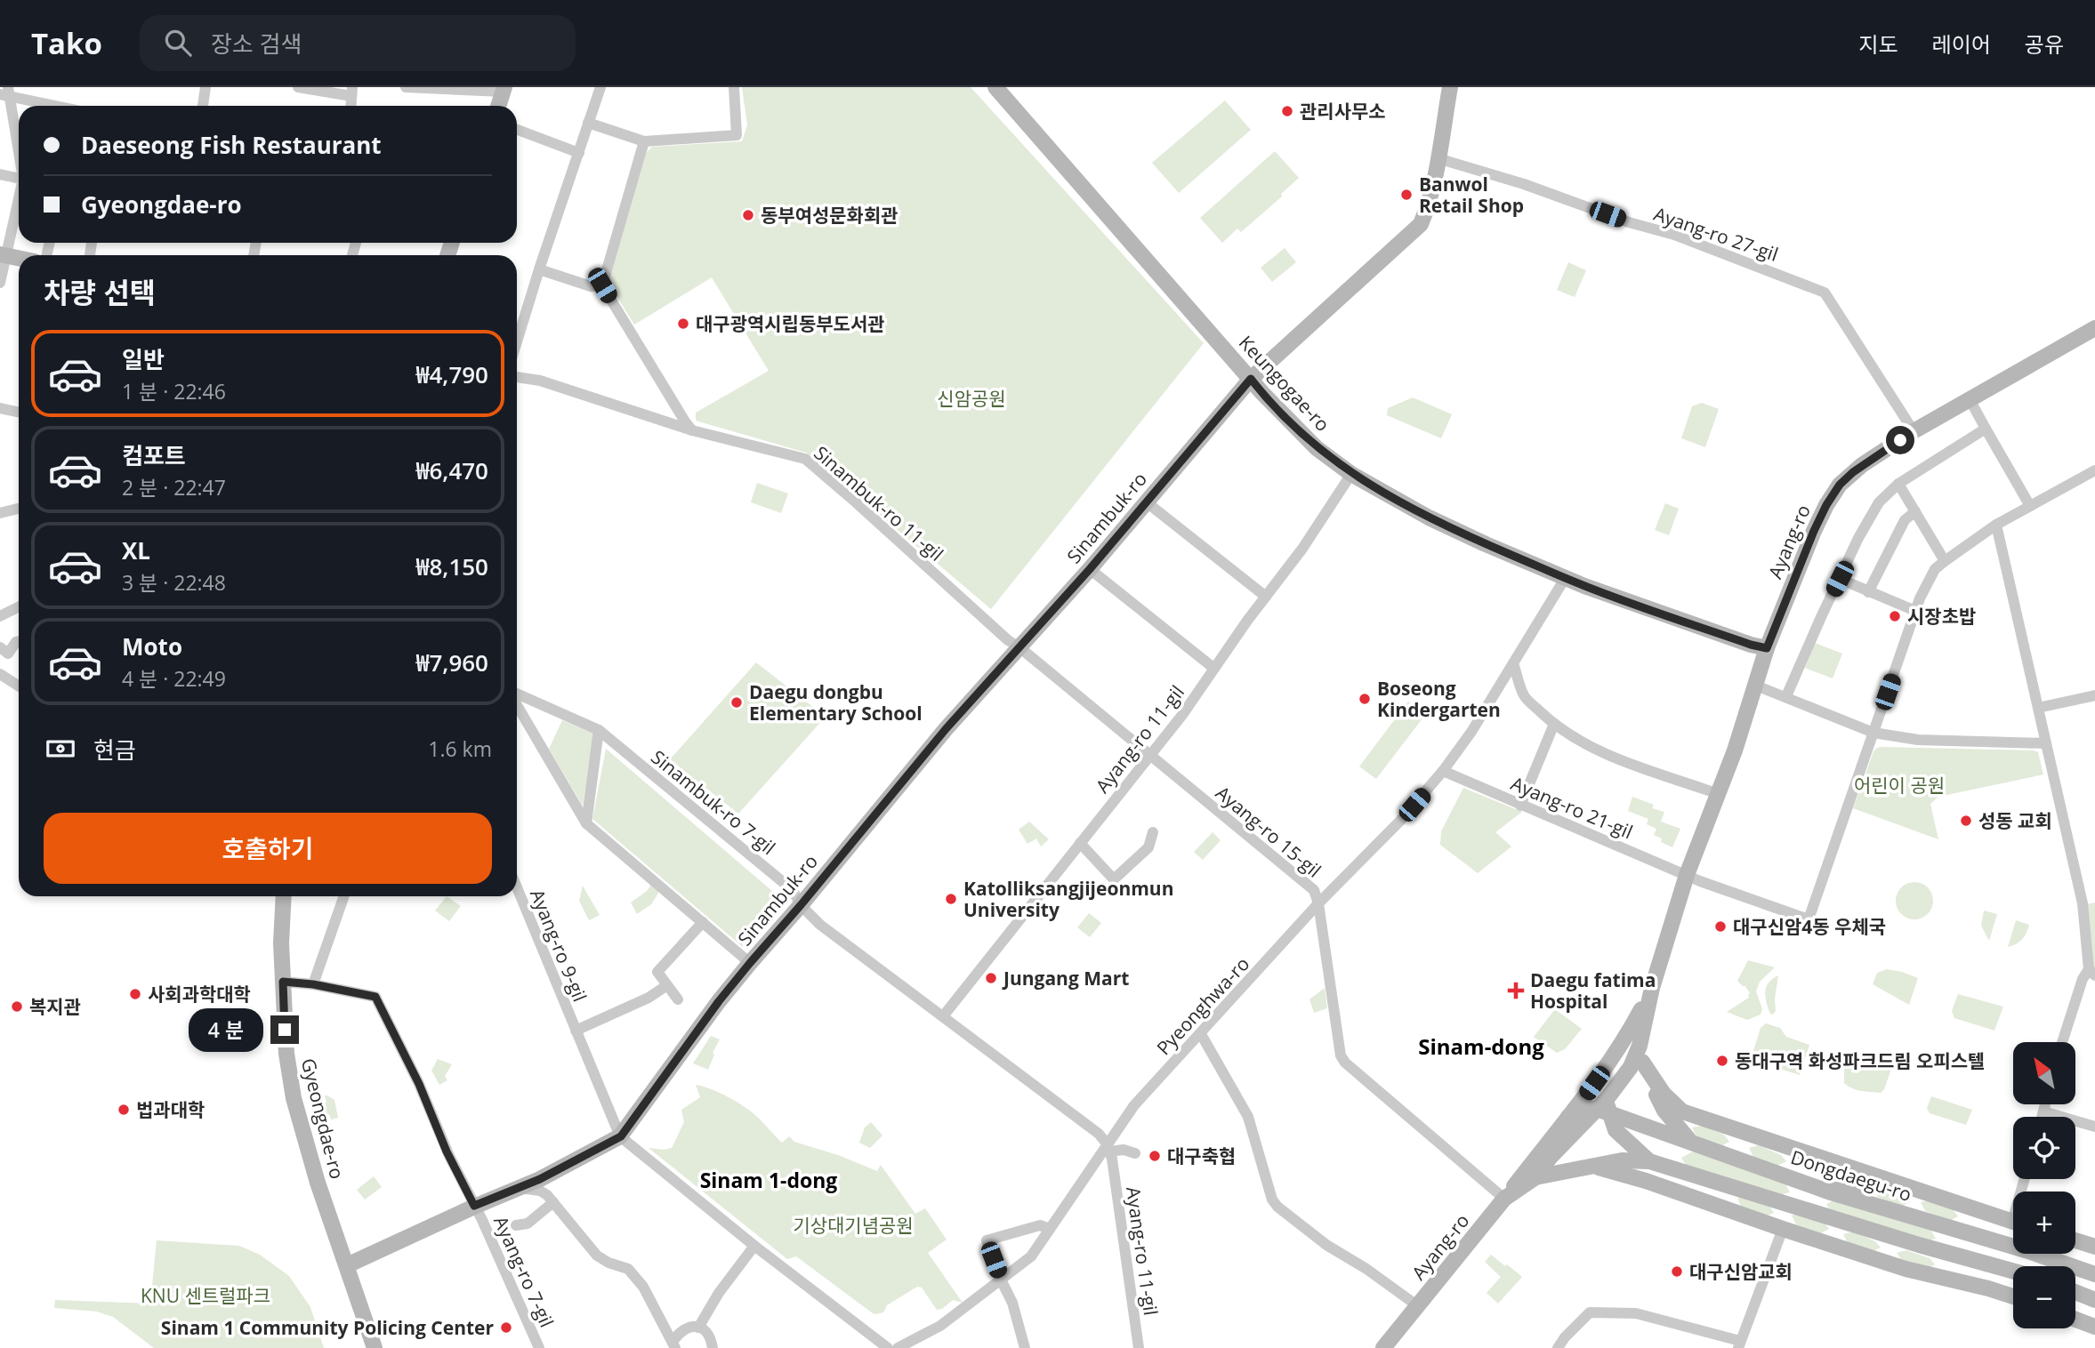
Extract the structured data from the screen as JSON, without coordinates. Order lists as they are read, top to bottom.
{
  "streets": {
    "main road": [
      "Keungogae-ro",
      "Sinambuk-ro",
      "Ayang-ro",
      "Gyeongdae-ro",
      "Dongdaegu-ro"
    ],
    "street": [
      "Ayang-ro 27-gil",
      "Sinambuk-ro 11-gil",
      "Ayang-ro 11-gil",
      "Sinambuk-ro 7-gil",
      "Ayang-ro 21-gil",
      "Ayang-ro 15-gil",
      "Ayang-ro 9-gil",
      "Pyeonghwa-ro",
      "Ayang-ro 7-gil"
    ]
  },
  "crossings": [
    ["Ayang-ro 27-gil", "Sinambuk-ro"],
    ["Ayang-ro 27-gil", "Ayang-ro"],
    ["Keungogae-ro", "Sinambuk-ro"],
    ["Keungogae-ro", "Ayang-ro"],
    ["Keungogae-ro", "Ayang-ro 11-gil"],
    ["Keungogae-ro", "Pyeonghwa-ro"],
    ["Sinambuk-ro 11-gil", "Sinambuk-ro"],
    ["Sinambuk-ro 11-gil", "Ayang-ro 15-gil"],
    ["Sinambuk-ro", "Sinambuk-ro 7-gil"],
    ["Sinambuk-ro", "Ayang-ro 15-gil"],
    ["Sinambuk-ro", "Ayang-ro 9-gil"],
    ["Sinambuk-ro", "Gyeongdae-ro"],
    ["Sinambuk-ro", "Ayang-ro 7-gil"],
    ["Ayang-ro", "Ayang-ro 21-gil"],
    ["Ayang-ro", "Ayang-ro 15-gil"],
    ["Ayang-ro 11-gil", "Ayang-ro 15-gil"],
    ["Ayang-ro 11-gil", "Pyeonghwa-ro"],
    ["Ayang-ro 21-gil", "Pyeonghwa-ro"],
    ["Ayang-ro 15-gil", "Pyeonghwa-ro"]
  ],
  "districts": ["Sinam-dong", "Sinam 1-dong"],
  "parks": [
    "신암공원",
    "어린이 공원",
    "기상대기념공원",
    "KNU 센트럴파크"
  ],
  "places": {
    "other": [
      "관리사무소",
      "Banwol Retail Shop",
      "동부여성문화회관",
      "대구광역시립동부도서관",
      "시장초밥",
      "Boseong Kindergarten",
      "Daegu dongbu Elementary School",
      "성동 교회",
      "Katolliksangjijeonmun University",
      "대구신암4동 우체국",
      "Jungang Mart",
      "사회과학대학",
      "복지관",
      "동대구역 화성파크드림 오피스텔",
      "법과대학",
      "대구축협",
      "대구신암교회",
      "Sinam 1 Community Policing Center"
    ],
    "health": ["Daegu fatima Hospital"]
  },
  "north": "top left",
  "page": {
    "header": "Tako",
    "search": "장소 검색",
    "nav": ["지도", "레이어", "공유"],
    "banner": ["Daeseong Fish Restaurant", "Gyeongdae-ro"],
    "heading": "차량 선택",
    "list": [
      {
        "name": "일반",
        "note": "1 분 · 22:46",
        "value": "₩4,790"
      },
      {
        "name": "컴포트",
        "note": "2 분 · 22:47",
        "value": "₩6,470"
      },
      {
        "name": "XL",
        "note": "3 분 · 22:48",
        "value": "₩8,150"
      },
      {
        "name": "Moto",
        "note": "4 분 · 22:49",
        "value": "₩7,960"
      }
    ],
    "pay": ["현금", "1.6 km"],
    "buttons": "호출하기",
    "bubble": "4 분",
    "map_buttons": ["+", "−"]
  }
}
